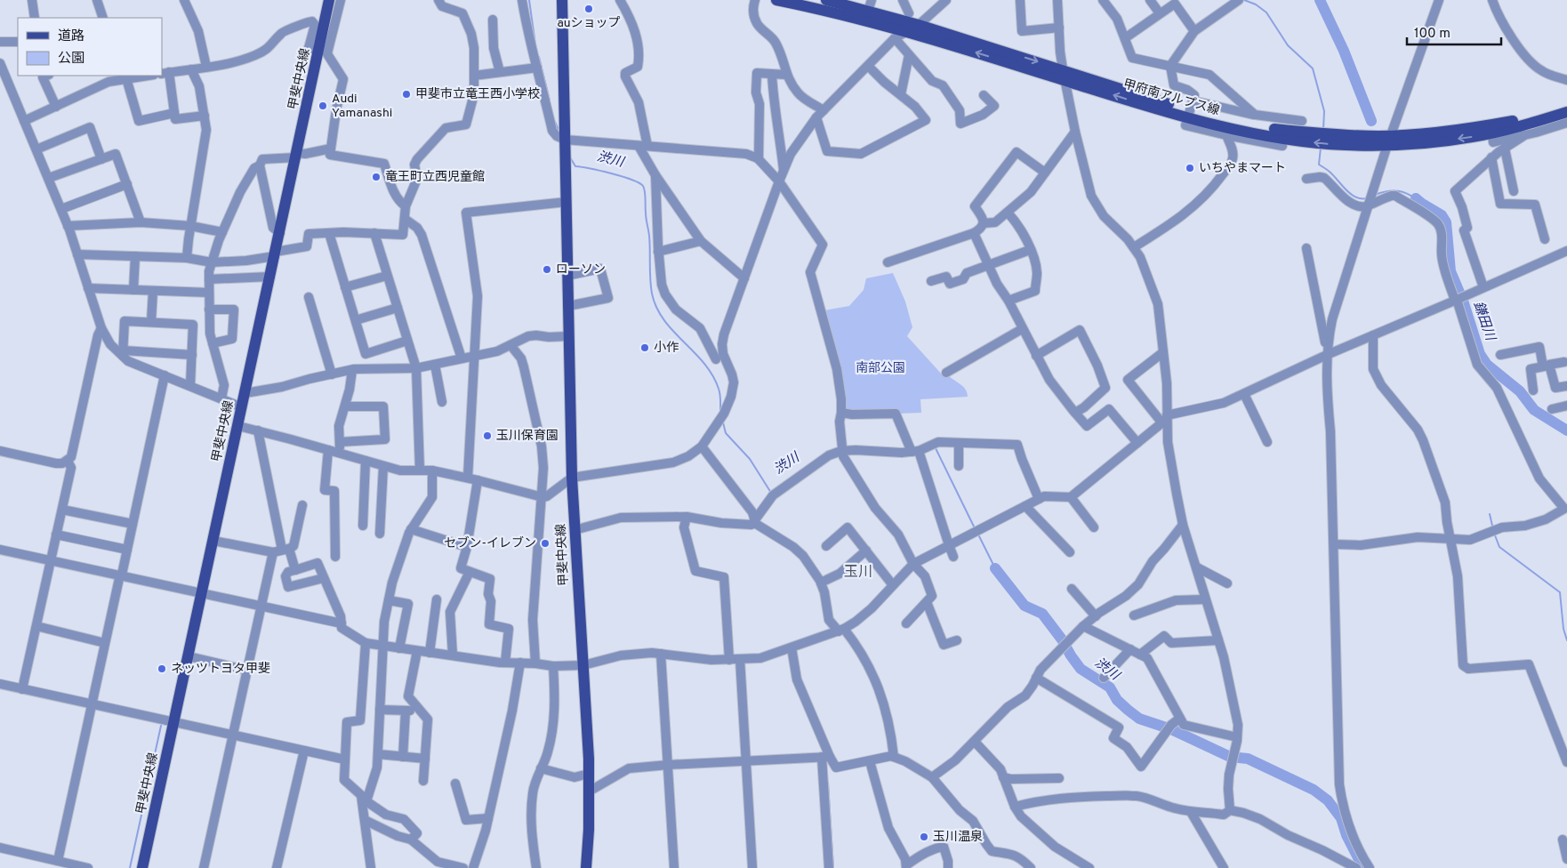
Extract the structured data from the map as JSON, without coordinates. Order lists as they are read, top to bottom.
{
  "streets": {
    "main road": ["甲斐中央線", "甲府南アルプス線"]
  },
  "districts": ["玉川"],
  "water": ["渋川", "鎌田川"],
  "parks": ["南部公園"],
  "places": [
    "auショップ",
    "甲斐市立竜王西小学校",
    "Audi Yamanashi",
    "いちやまマート",
    "竜王町立西児童館",
    "ローソン",
    "小作",
    "玉川保育園",
    "セブン-イレブン",
    "ネッツトヨタ甲斐",
    "玉川温泉"
  ],
  "legend": ["道路", "公園"],
  "scale_bar": "100 m"
}
